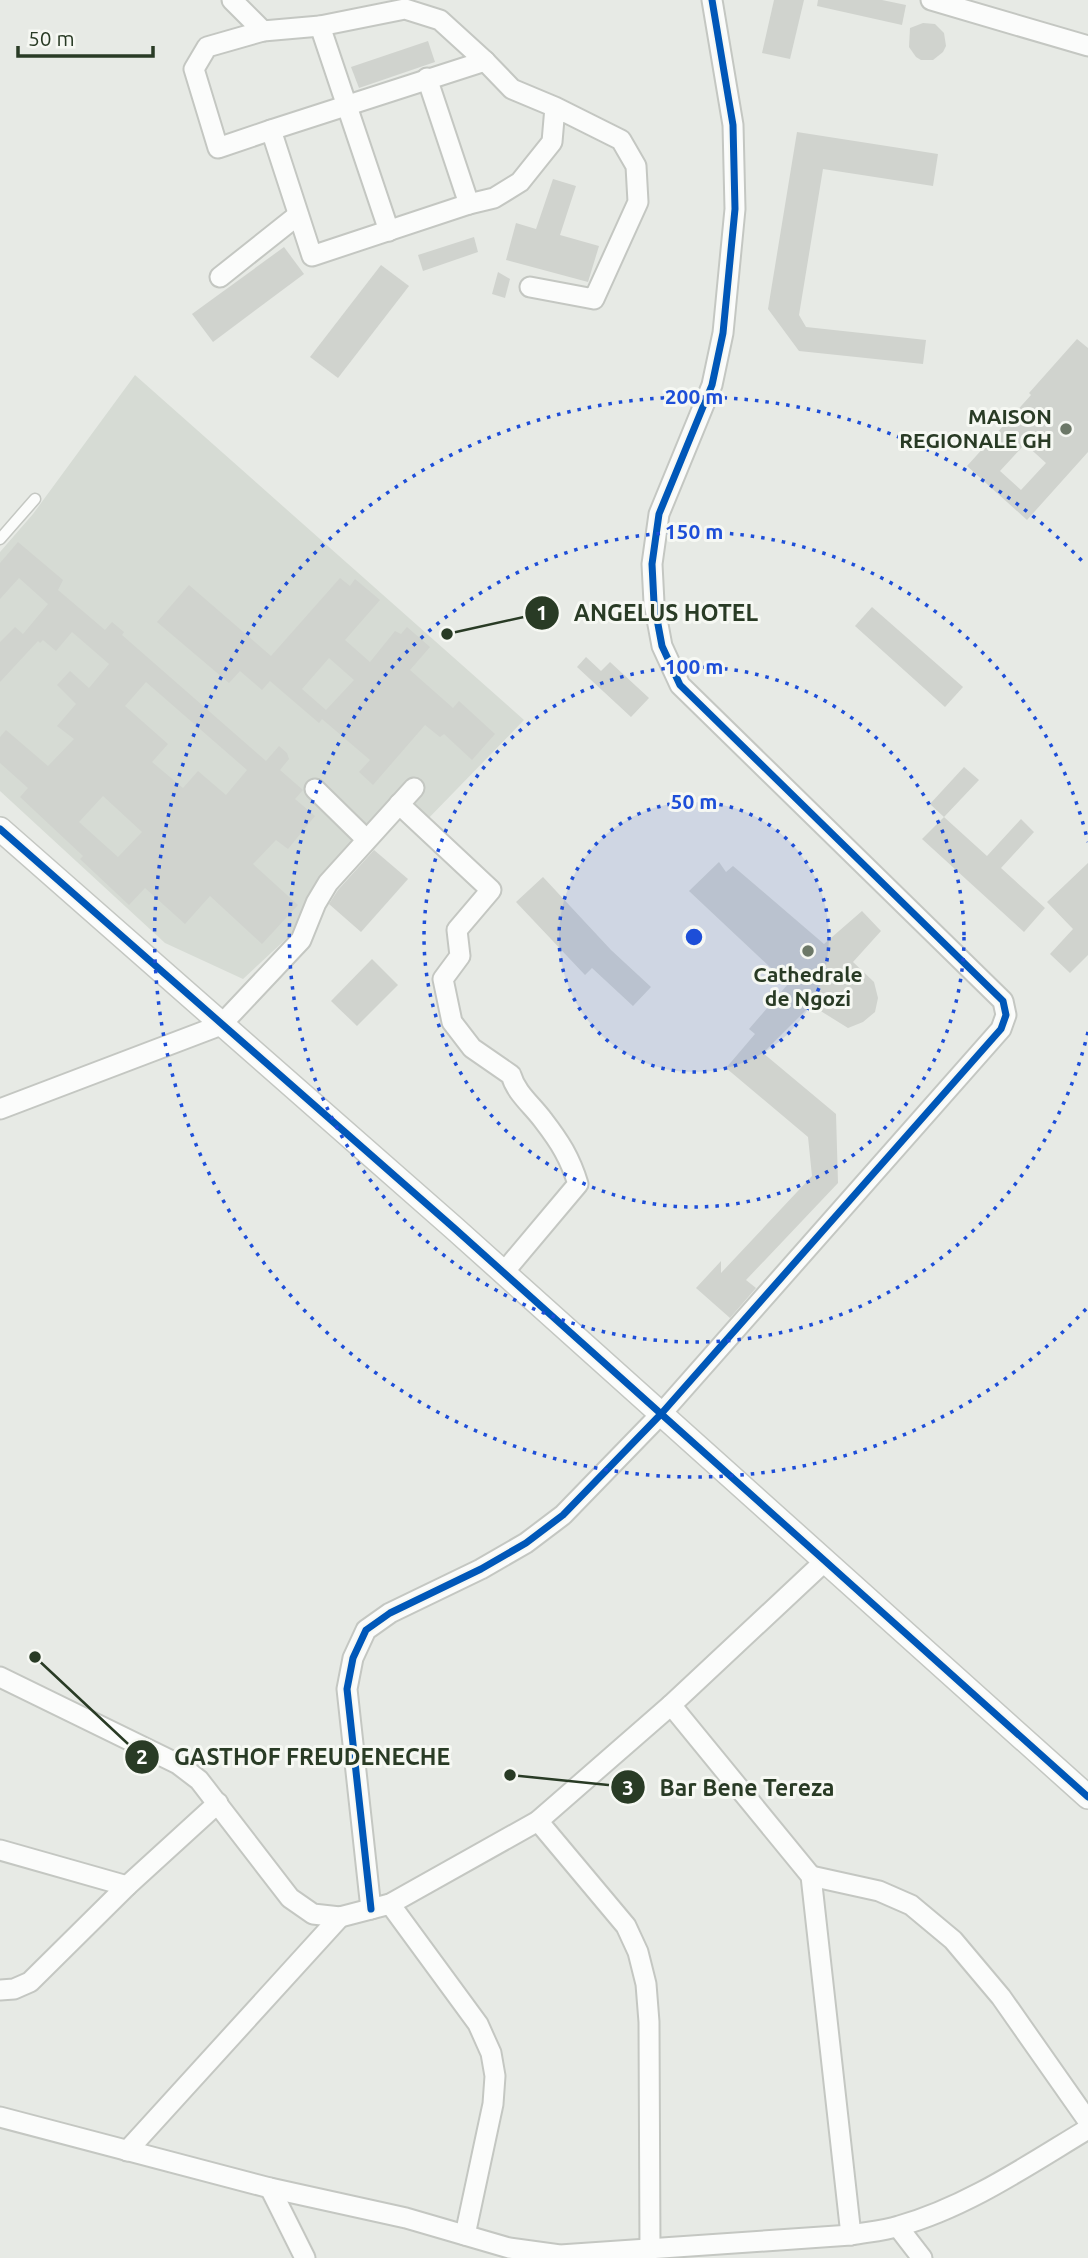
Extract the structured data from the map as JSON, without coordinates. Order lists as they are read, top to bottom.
{
  "places": [
    "MAISON REGIONALE GH",
    "ANGELUS HOTEL",
    "Cathedrale de Ngozi",
    "GASTHOF FREUDENECHE",
    "Bar Bene Tereza"
  ],
  "scale_bar": "50 m",
  "rings": [
    "200 m",
    "150 m",
    "100 m",
    "50 m"
  ]
}
